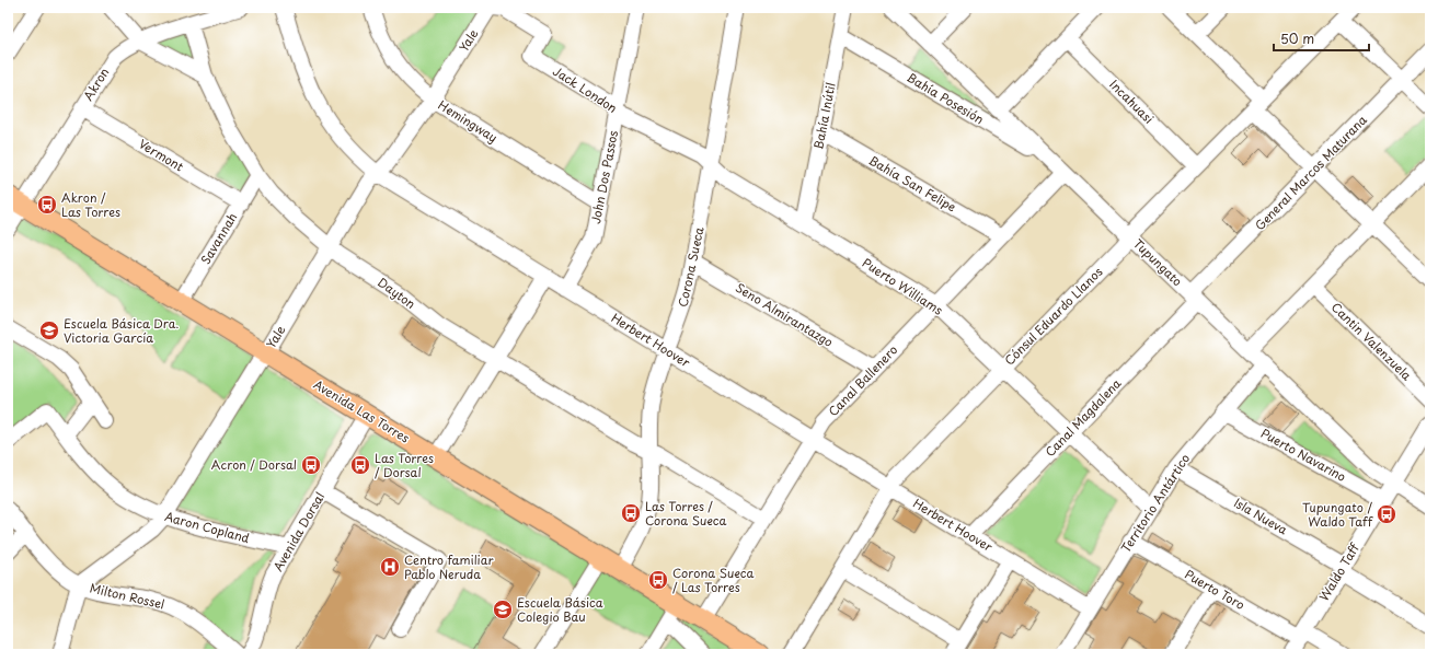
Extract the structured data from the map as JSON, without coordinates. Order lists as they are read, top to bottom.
{
  "streets": {
    "main road": ["Avenida Las Torres"],
    "street": [
      "Yale",
      "Akron",
      "Jack London",
      "Bahía Posesión",
      "Incahuasi",
      "Bahía Inútil",
      "Hemingway",
      "Vermont",
      "General Marcos Maturana",
      "John Dos Passos",
      "Bahía San Felipe",
      "Savannah",
      "Tupungato",
      "Corona Sueca",
      "Puerto Williams",
      "Dayton",
      "Seno Almirantazgo",
      "Cónsul Eduardo Llanos",
      "Herbert Hoover",
      "Cantin Valenzuela",
      "Canal Ballenero",
      "Canal Magdalena",
      "Puerto Navarino",
      "Territorio Antártico",
      "Isla Nueva",
      "Aaron Copland",
      "Avenida Dorsal",
      "Waldo Taff",
      "Puerto Toro",
      "Milton Rossel"
    ]
  },
  "crossings": [
    ["Yale", "Jack London"],
    ["Yale", "Hemingway"],
    ["Yale", "Dayton"],
    ["Yale", "Herbert Hoover"],
    ["Yale", "Avenida Las Torres"],
    ["Yale", "Aaron Copland"],
    ["Yale", "Milton Rossel"],
    ["Akron", "Vermont"],
    ["Akron", "Dayton"],
    ["Akron", "Avenida Las Torres"],
    ["Jack London", "John Dos Passos"],
    ["Jack London", "Corona Sueca"],
    ["Jack London", "Puerto Williams"],
    ["Bahía Posesión", "Bahía Inútil"],
    ["Bahía Posesión", "Tupungato"],
    ["Incahuasi", "Cónsul Eduardo Llanos"],
    ["Bahía Inútil", "Bahía San Felipe"],
    ["Bahía Inútil", "Puerto Williams"],
    ["Hemingway", "John Dos Passos"],
    ["Vermont", "Savannah"],
    ["General Marcos Maturana", "Tupungato"],
    ["General Marcos Maturana", "Canal Magdalena"],
    ["John Dos Passos", "Herbert Hoover"],
    ["Bahía San Felipe", "Canal Ballenero"],
    ["Savannah", "Dayton"],
    ["Savannah", "Avenida Las Torres"],
    ["Tupungato", "Cónsul Eduardo Llanos"],
    ["Tupungato", "Canal Ballenero"],
    ["Tupungato", "Canal Magdalena"],
    ["Tupungato", "Territorio Antártico"],
    ["Tupungato", "Waldo Taff"],
    ["Corona Sueca", "Puerto Williams"],
    ["Corona Sueca", "Dayton"],
    ["Corona Sueca", "Seno Almirantazgo"],
    ["Corona Sueca", "Herbert Hoover"],
    ["Corona Sueca", "Avenida Las Torres"],
    ["Puerto Williams", "Cónsul Eduardo Llanos"],
    ["Puerto Williams", "Canal Ballenero"],
    ["Puerto Williams", "Canal Magdalena"],
    ["Puerto Williams", "Territorio Antártico"],
    ["Dayton", "Canal Ballenero"],
    ["Seno Almirantazgo", "Canal Ballenero"],
    ["Cónsul Eduardo Llanos", "Herbert Hoover"],
    ["Herbert Hoover", "Canal Ballenero"],
    ["Herbert Hoover", "Canal Magdalena"],
    ["Herbert Hoover", "Territorio Antártico"],
    ["Canal Ballenero", "Avenida Las Torres"],
    ["Avenida Las Torres", "Avenida Dorsal"],
    ["Puerto Navarino", "Territorio Antártico"],
    ["Puerto Navarino", "Waldo Taff"],
    ["Territorio Antártico", "Isla Nueva"],
    ["Territorio Antártico", "Puerto Toro"],
    ["Isla Nueva", "Waldo Taff"],
    ["Aaron Copland", "Avenida Dorsal"],
    ["Waldo Taff", "Puerto Toro"]
  ],
  "places": {
    "bus stop": [
      "Akron / Las Torres",
      "Acron / Dorsal",
      "Las Torres / Dorsal",
      "Las Torres / Corona Sueca",
      "Tupungato / Waldo Taff",
      "Corona Sueca / Las Torres"
    ],
    "school or university": ["Escuela Básica Dra. Victoria García", "Escuela Básica Colegio Bau"],
    "hospital": ["Centro familiar Pablo Neruda"]
  },
  "scale_bar": "50 m"
}
